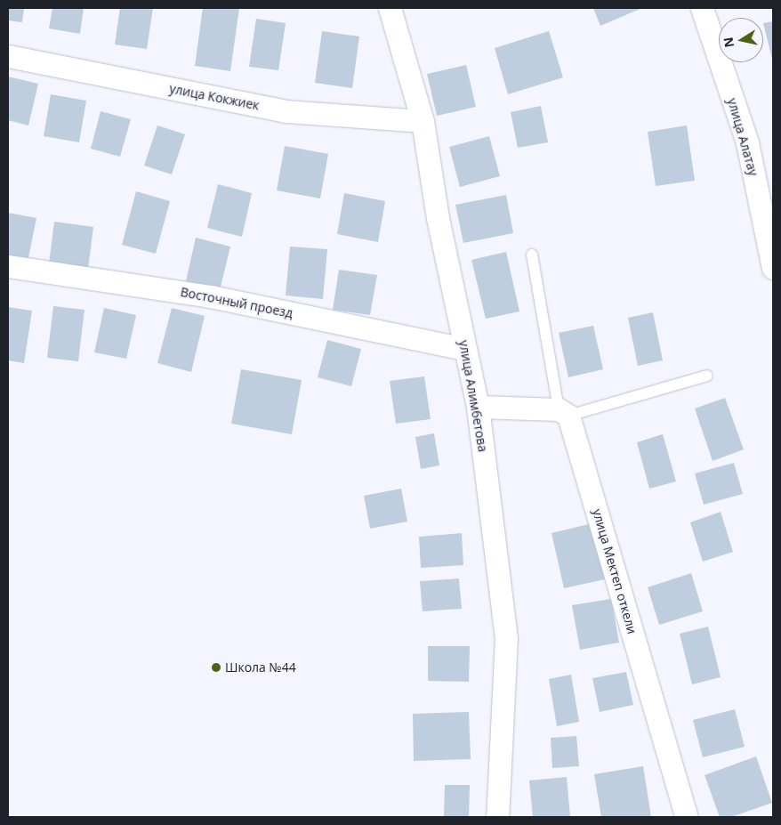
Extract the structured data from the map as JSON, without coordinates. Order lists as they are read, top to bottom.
{
  "streets": {
    "street": [
      "улица Кокжиек",
      "улица Алатау",
      "Восточный проезд",
      "улица Алимбетова",
      "улица Мектеп откели"
    ]
  },
  "crossings": [
    ["улица Кокжиек", "улица Алимбетова"],
    ["Восточный проезд", "улица Алимбетова"]
  ],
  "places": ["Школа №44"],
  "north": "left"
}
